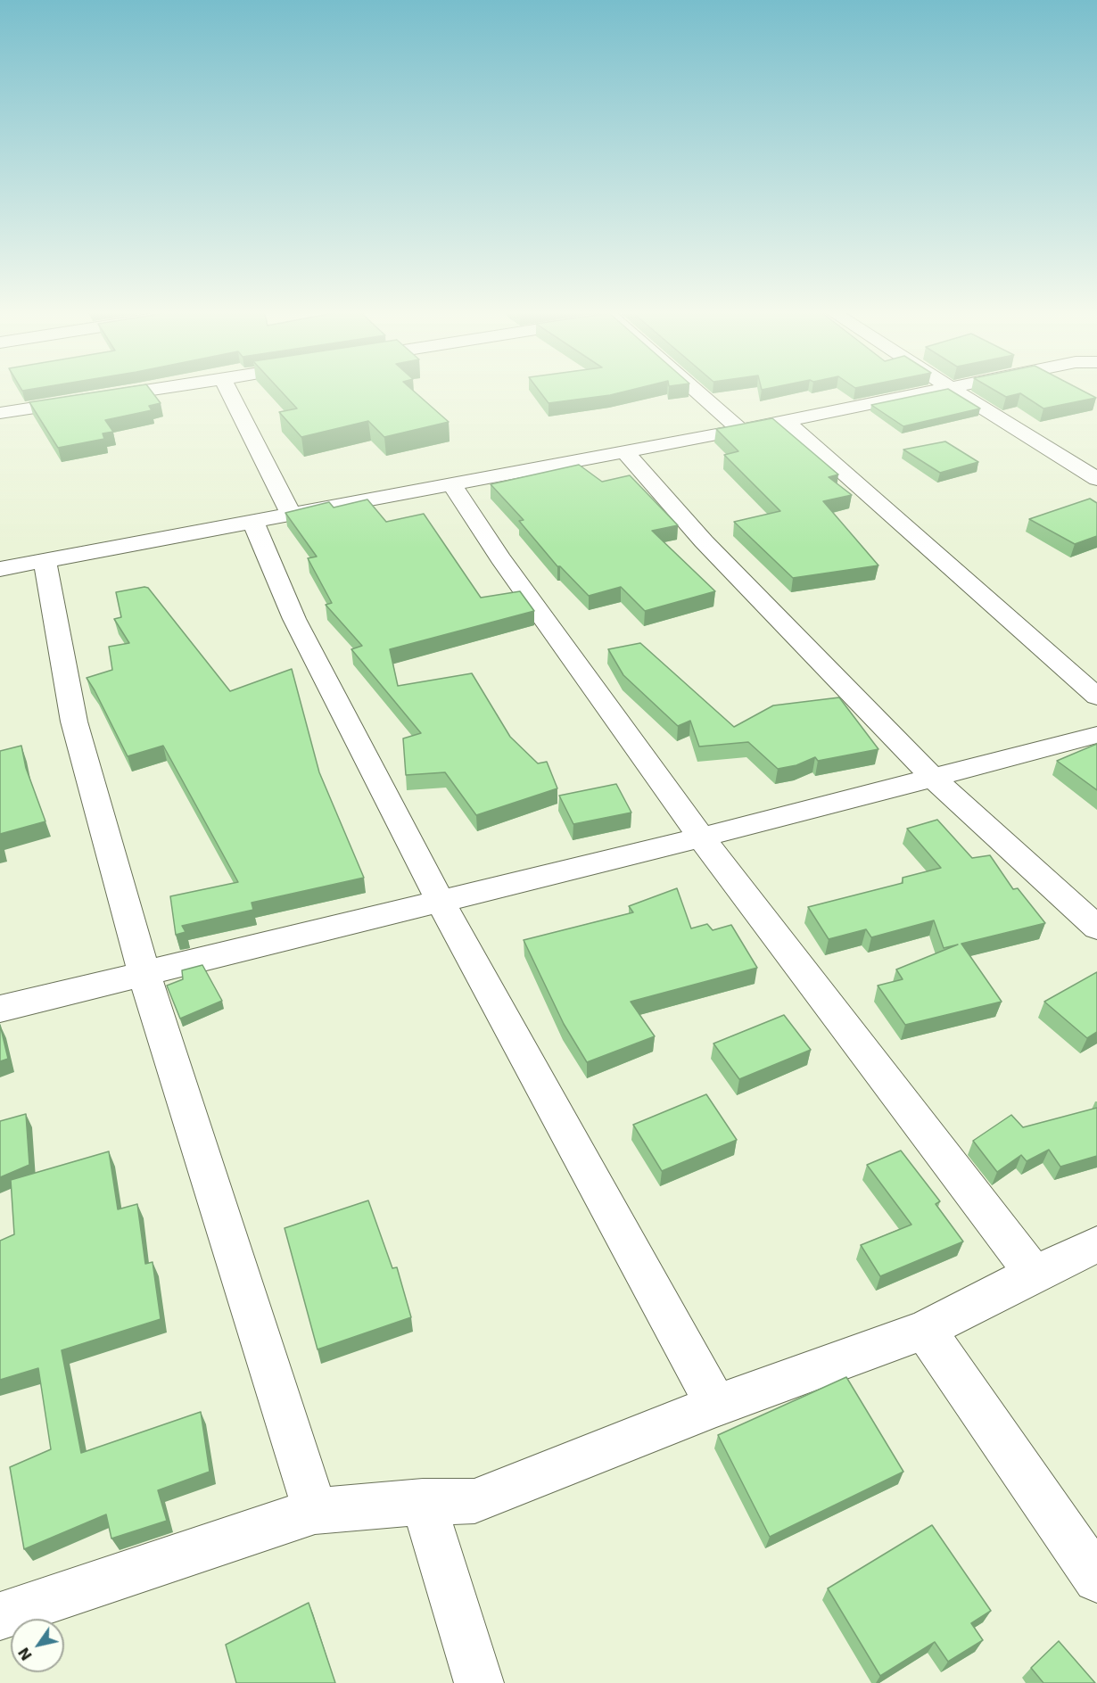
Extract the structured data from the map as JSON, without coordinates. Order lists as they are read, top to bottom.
{
  "north": "bottom left"
}
